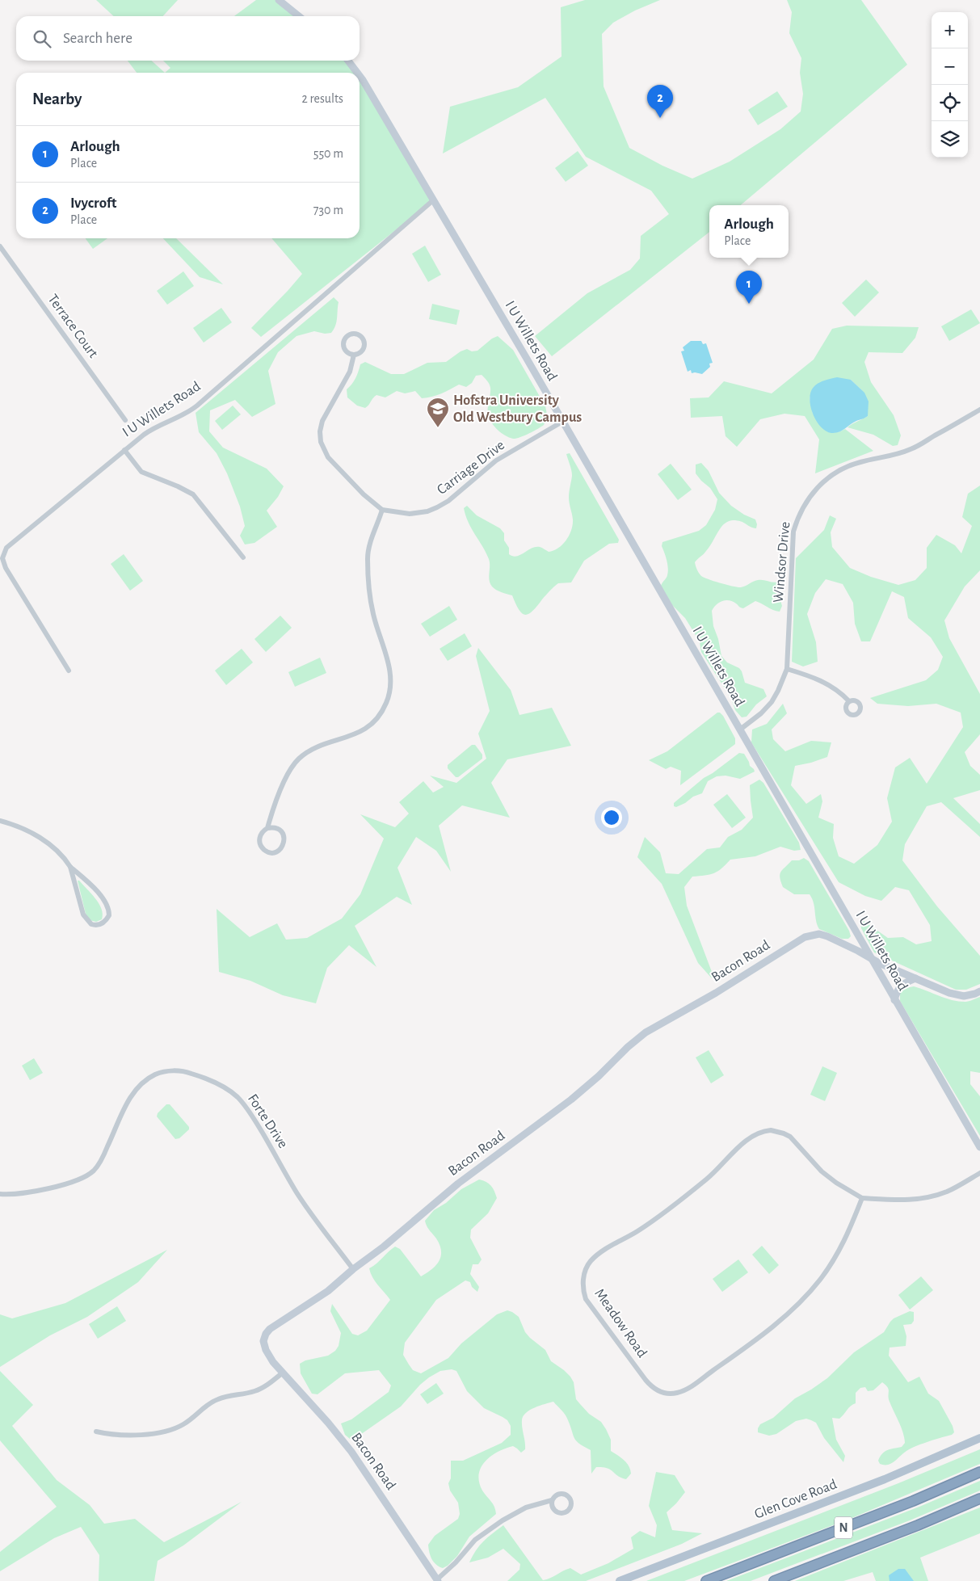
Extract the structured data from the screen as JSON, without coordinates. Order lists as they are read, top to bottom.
{
  "streets": {
    "highway": ["N"],
    "main road": ["Glen Cove Road"],
    "street": [
      "Terrace Court",
      "I U Willets Road",
      "Carriage Drive",
      "Windsor Drive",
      "Bacon Road",
      "Forte Drive",
      "Meadow Road"
    ]
  },
  "crossings": [
    ["I U Willets Road", "Carriage Drive"],
    ["I U Willets Road", "Windsor Drive"],
    ["I U Willets Road", "Bacon Road"],
    ["Bacon Road", "Forte Drive"]
  ],
  "places": {
    "school or university": ["Hofstra University Old Westbury Campus"]
  },
  "page": {
    "map_buttons": ["+", "−"],
    "search": "Search here",
    "heading": ["Nearby", "2 results"],
    "pins": ["2", "1"],
    "list": [
      {
        "mark": "1",
        "name": "Arlough",
        "note": "Place",
        "value": "550 m"
      },
      {
        "mark": "2",
        "name": "Ivycroft",
        "note": "Place",
        "value": "730 m"
      }
    ],
    "popup": ["Arlough", "Place"]
  }
}
